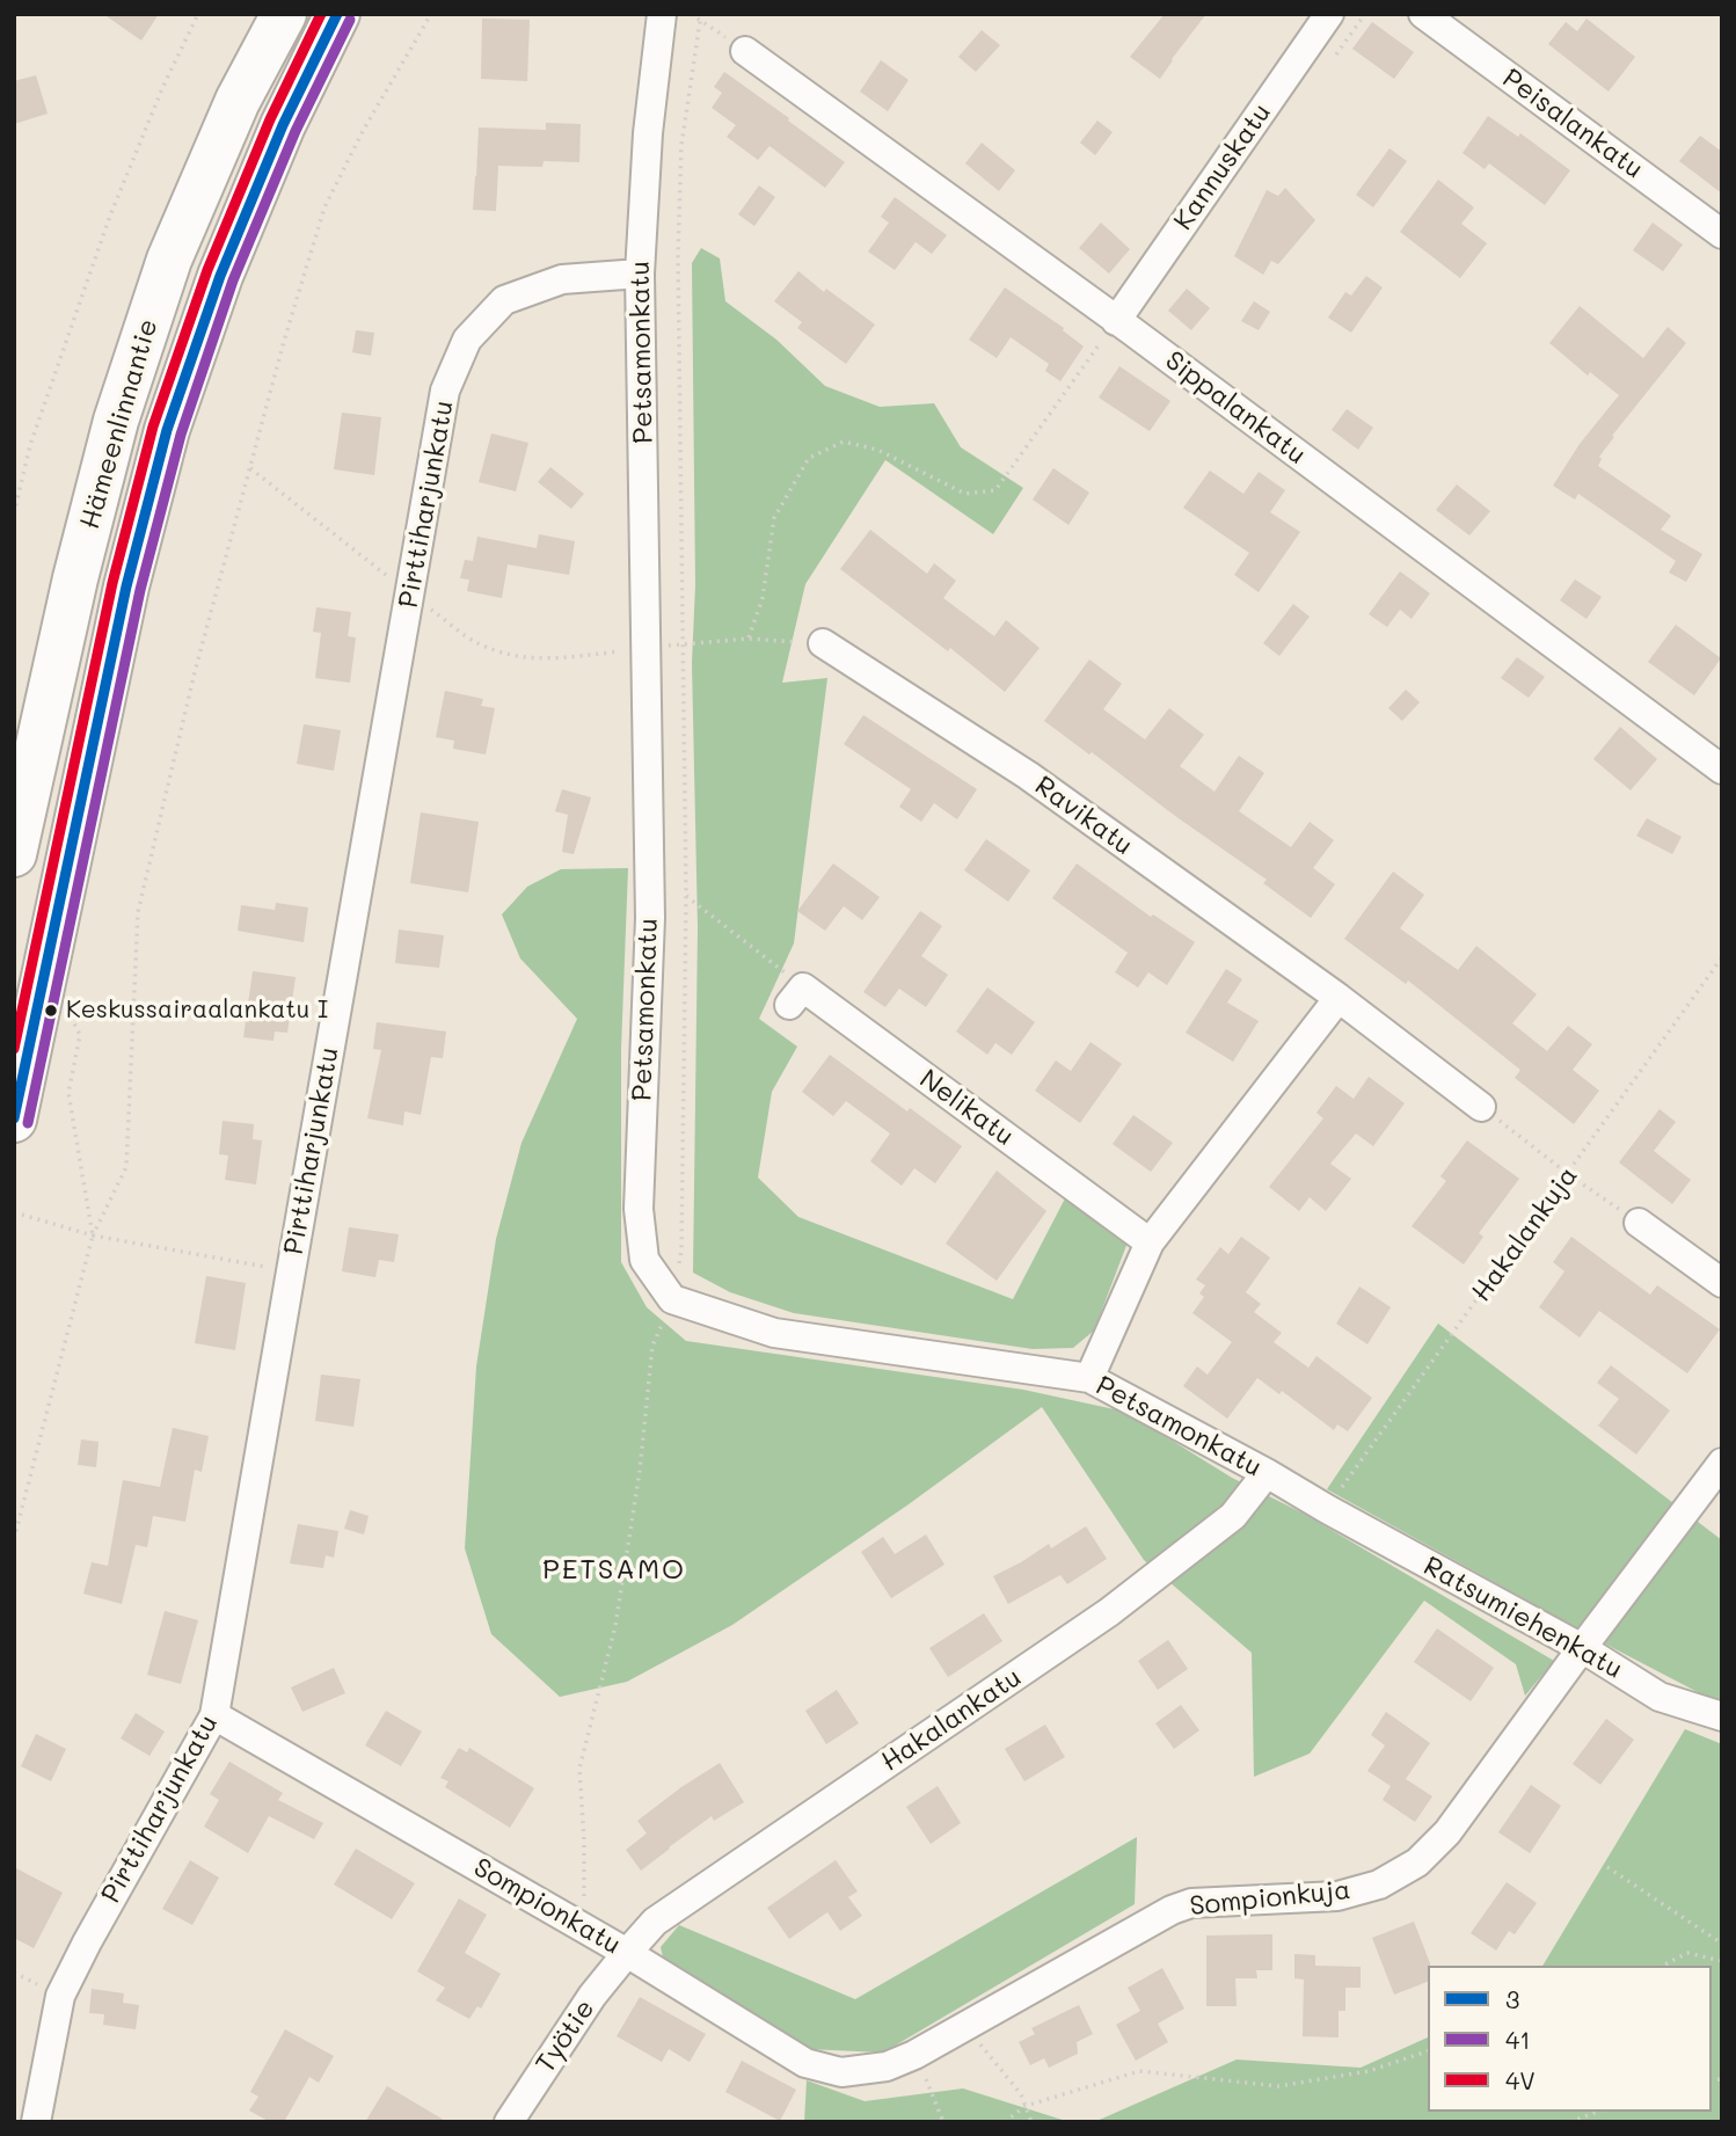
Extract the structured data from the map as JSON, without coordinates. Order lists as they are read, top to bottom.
{
  "streets": {
    "main road": ["Hämeenlinnantie"],
    "street": [
      "Peisalankatu",
      "Kannuskatu",
      "Petsamonkatu",
      "Sippalankatu",
      "Pirttiharjunkatu",
      "Ravikatu",
      "Nelikatu",
      "Ratsumiehenkatu",
      "Hakalankatu",
      "Sompionkuja",
      "Sompionkatu",
      "Työtie"
    ],
    "path": ["Hakalankuja"]
  },
  "crossings": [
    ["Kannuskatu", "Sippalankatu"],
    ["Petsamonkatu", "Pirttiharjunkatu"],
    ["Petsamonkatu", "Hakalankuja"],
    ["Petsamonkatu", "Ratsumiehenkatu"],
    ["Petsamonkatu", "Hakalankatu"],
    ["Pirttiharjunkatu", "Sompionkatu"],
    ["Hakalankuja", "Ratsumiehenkatu"],
    ["Ratsumiehenkatu", "Sompionkuja"],
    ["Hakalankatu", "Sompionkatu"],
    ["Hakalankatu", "Työtie"],
    ["Sompionkuja", "Sompionkatu"],
    ["Sompionkatu", "Työtie"]
  ],
  "districts": ["PETSAMO"],
  "places": ["Keskussairaalankatu I"],
  "lines": ["transit line 3", "transit line 4V", "transit line 41"],
  "legend": ["3", "41", "4V"]
}
